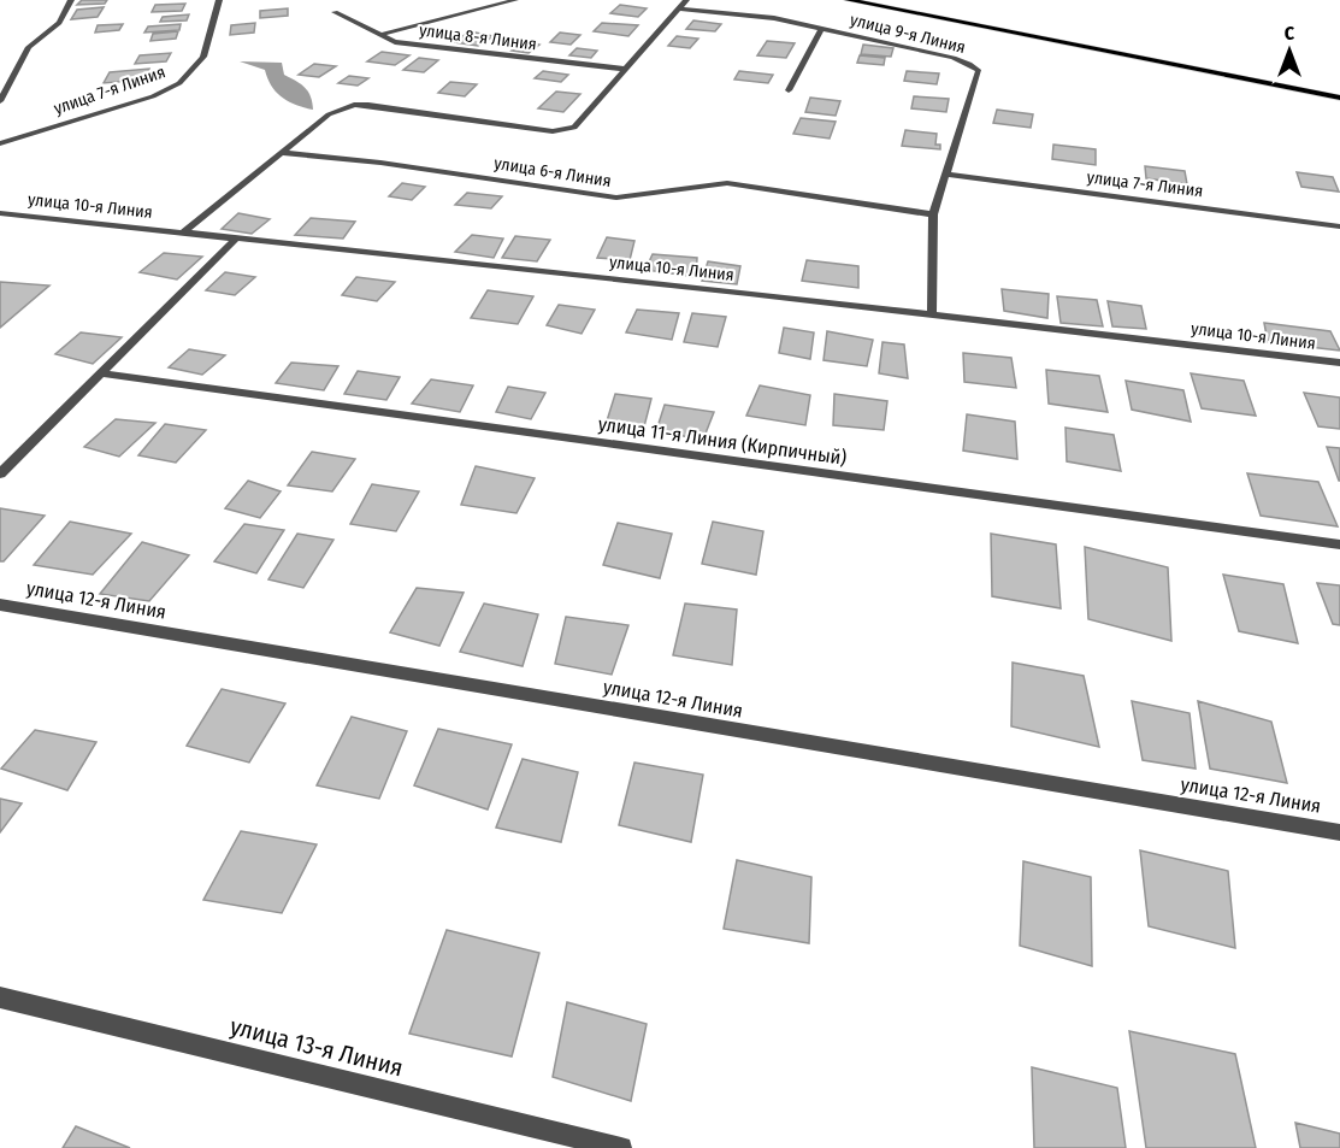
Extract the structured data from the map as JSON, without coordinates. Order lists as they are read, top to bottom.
{
  "streets": {
    "street": [
      "улица 9-я Линия",
      "улица 8-я Линия",
      "улица 7-я Линия",
      "улица 6-я Линия",
      "улица 10-я Линия",
      "улица 11-я Линия (Кирпичный)",
      "улица 12-я Линия",
      "улица 13-я Линия"
    ]
  },
  "crossings": [
    ["улица 9-я Линия", "улица 7-я Линия"],
    ["улица 9-я Линия", "улица 6-я Линия"]
  ],
  "north": "top"
}
